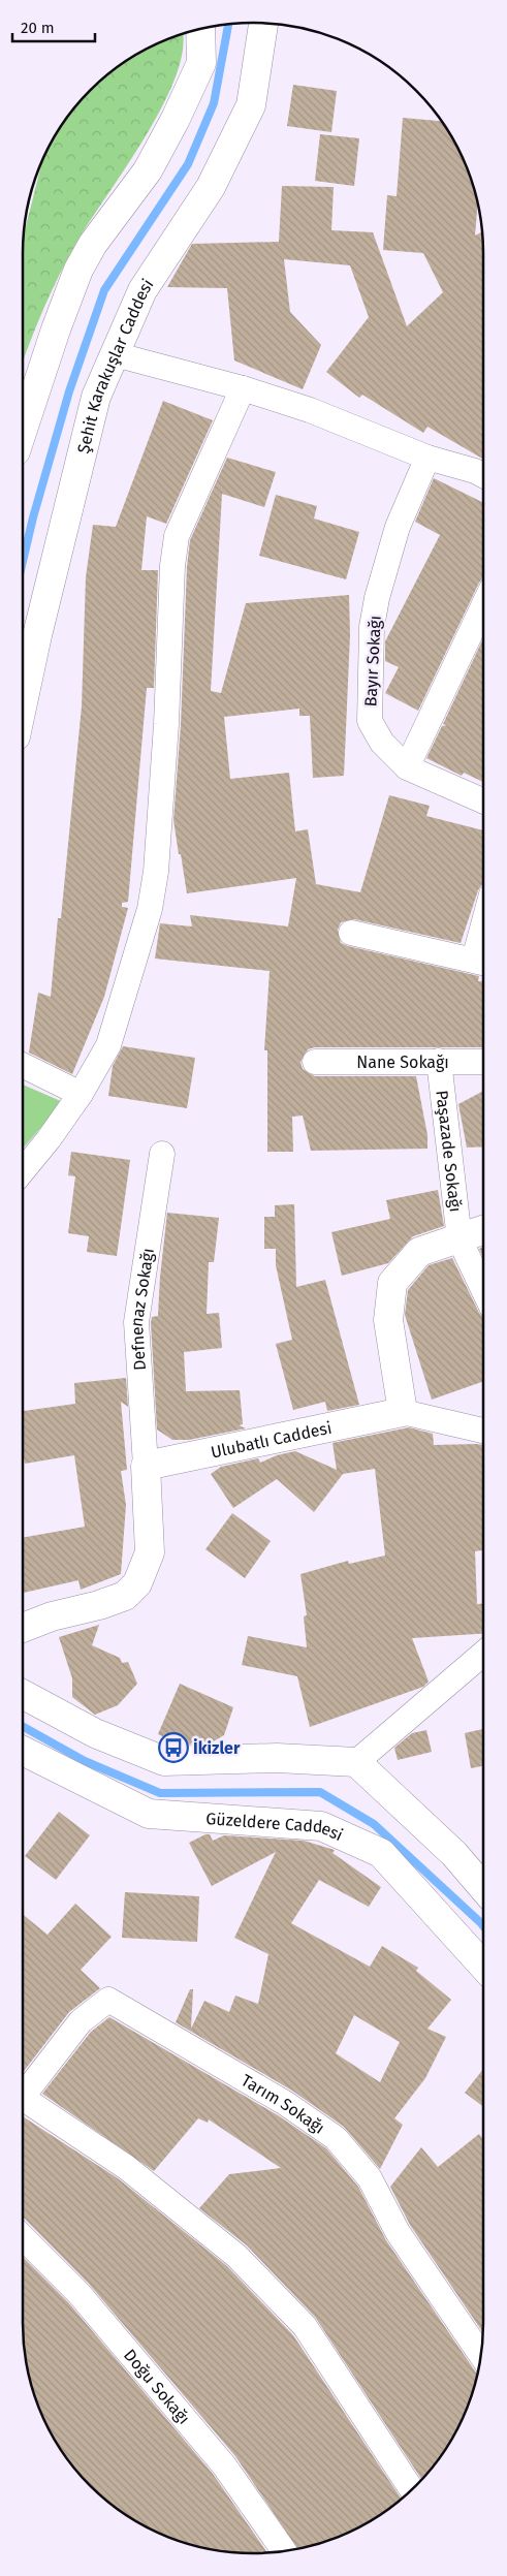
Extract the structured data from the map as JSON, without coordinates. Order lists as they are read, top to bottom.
{
  "streets": {
    "main road": ["Şehit Karakuşlar Caddesi", "Ulubatlı Caddesi", "Güzeldere Caddesi"],
    "street": [
      "Bayır Sokağı",
      "Nane Sokağı",
      "Paşazade Sokağı",
      "Defnenaz Sokağı",
      "Tarım Sokağı",
      "Doğu Sokağı"
    ]
  },
  "crossings": [
    ["Nane Sokağı", "Paşazade Sokağı"],
    ["Defnenaz Sokağı", "Ulubatlı Caddesi"]
  ],
  "places": {
    "bus stop": ["İkizler"]
  },
  "scale_bar": "20 m"
}
